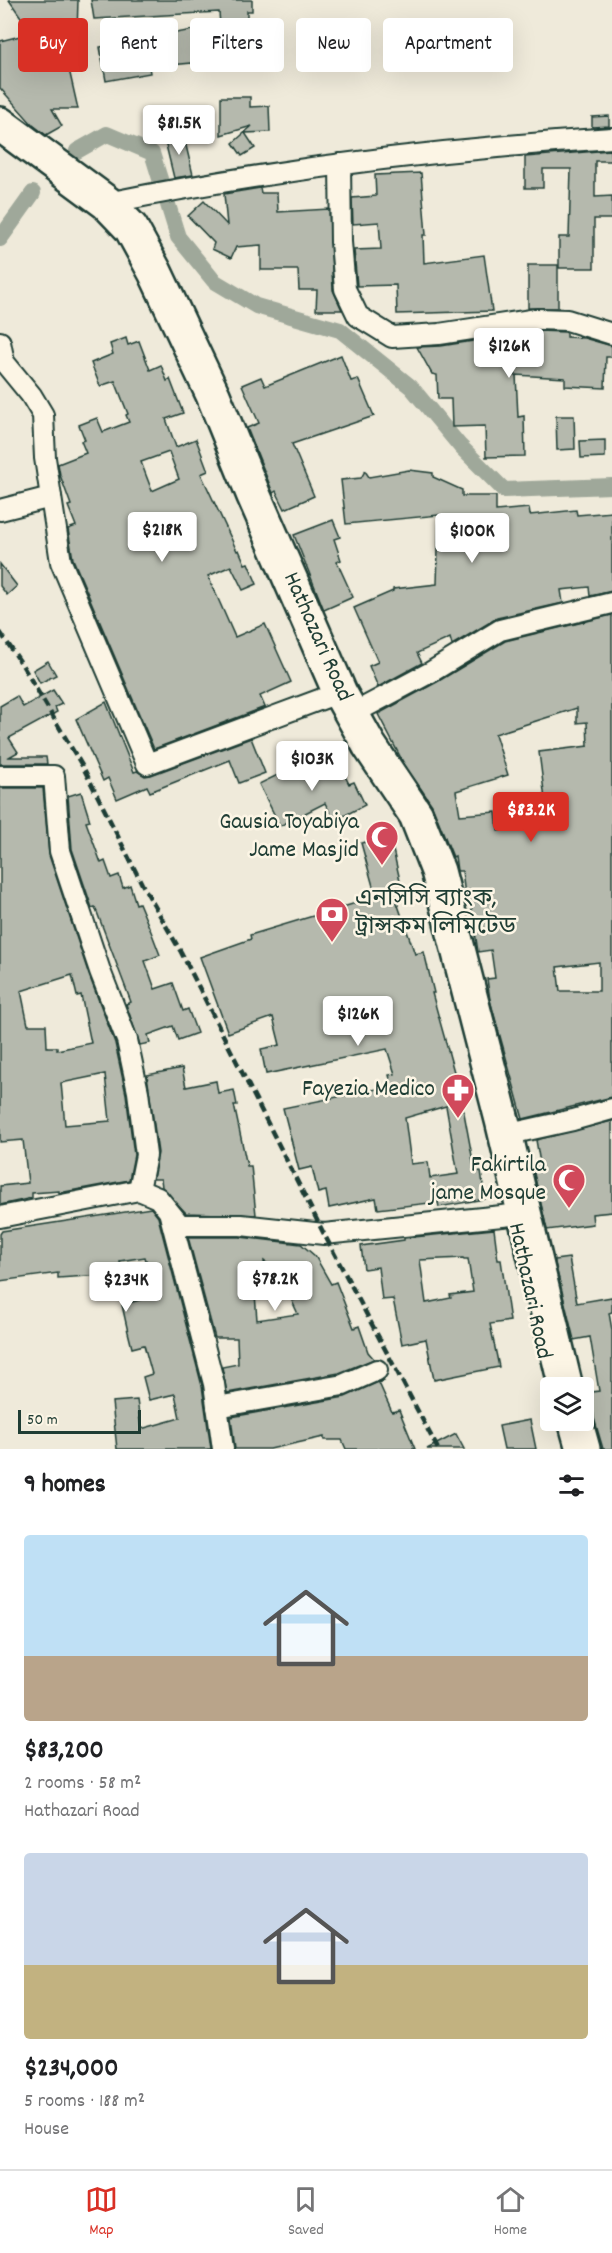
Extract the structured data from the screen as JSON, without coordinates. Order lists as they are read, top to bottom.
{
  "streets": {
    "highway": ["Hathazari Road"]
  },
  "places": {
    "mosque": ["Gausia Toyabiya Jame Masjid", "Fakirtila jame Mosque"],
    "bank": ["এনসিসি ব্যাংক, ট্রান্সকম লিমিটেড"],
    "pharmacy": ["Fayezia Medico"]
  },
  "scale_bar": "50 m",
  "page": {
    "chip": [
      "Buy",
      "Rent",
      "Filters",
      "New",
      "Apartment"
    ],
    "price": [
      "$81.5K",
      "$126K",
      "$218K",
      "$100K",
      "$103K",
      "$83.2K",
      "$126K",
      "$78.2K",
      "$234K"
    ],
    "scale": "50 m",
    "heading": "9 homes",
    "list": [
      {
        "name": "$83,200",
        "note": "2 rooms · 58 m² · Hathazari Road"
      },
      {
        "name": "$234,000",
        "note": "5 rooms · 188 m² · House"
      }
    ],
    "tabs": ["Map", "Saved", "Home"]
  }
}
